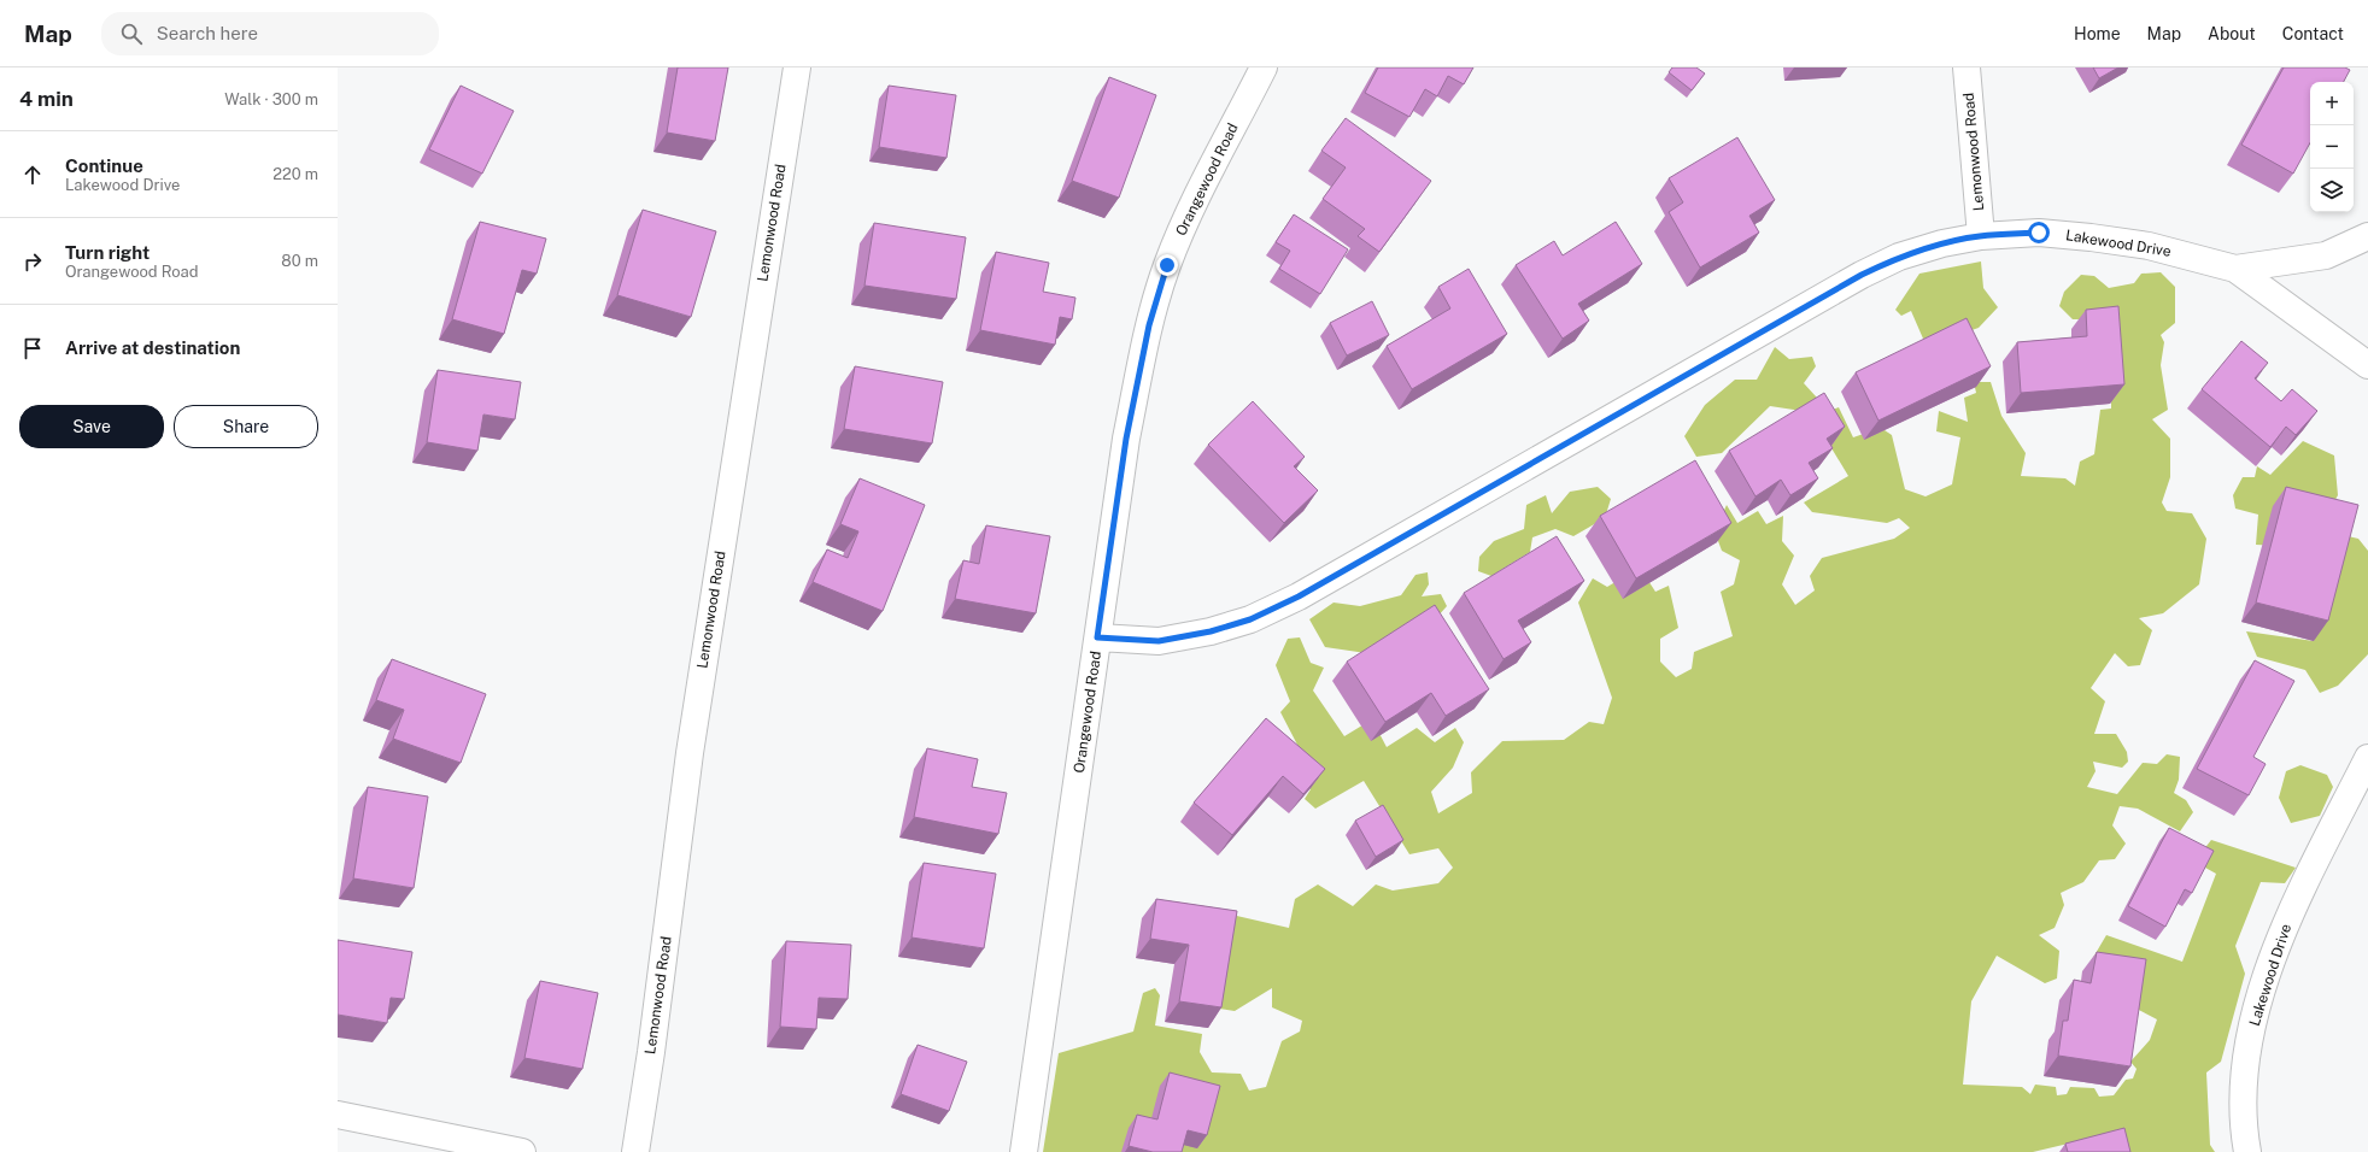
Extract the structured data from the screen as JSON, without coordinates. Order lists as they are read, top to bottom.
{
  "streets": {
    "street": ["Lemonwood Road", "Orangewood Road", "Lakewood Drive"]
  },
  "crossings": [
    ["Lemonwood Road", "Lakewood Drive"],
    ["Orangewood Road", "Lakewood Drive"]
  ],
  "page": {
    "header": "Map",
    "search": "Search here",
    "nav": [
      "Home",
      "Map",
      "About",
      "Contact"
    ],
    "heading": ["4 min", "Walk · 300 m"],
    "map_buttons": ["+", "−"],
    "list": [
      ["Continue", "Lakewood Drive", "220 m"],
      ["Turn right", "Orangewood Road", "80 m"],
      "Arrive at destination"
    ],
    "buttons": ["Save", "Share"]
  }
}
